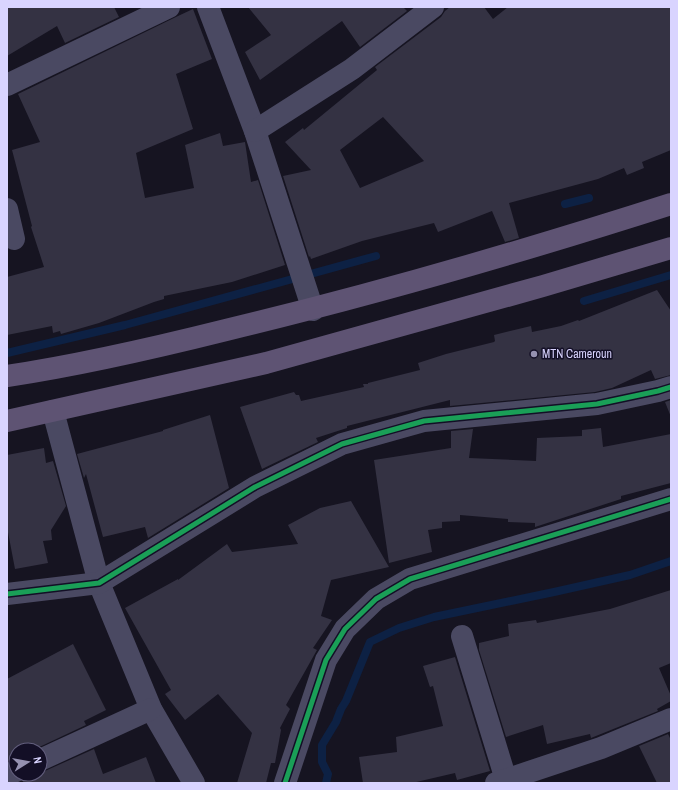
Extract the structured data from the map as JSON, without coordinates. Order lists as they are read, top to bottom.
{
  "places": ["MTN Cameroun"],
  "north": "right"
}
